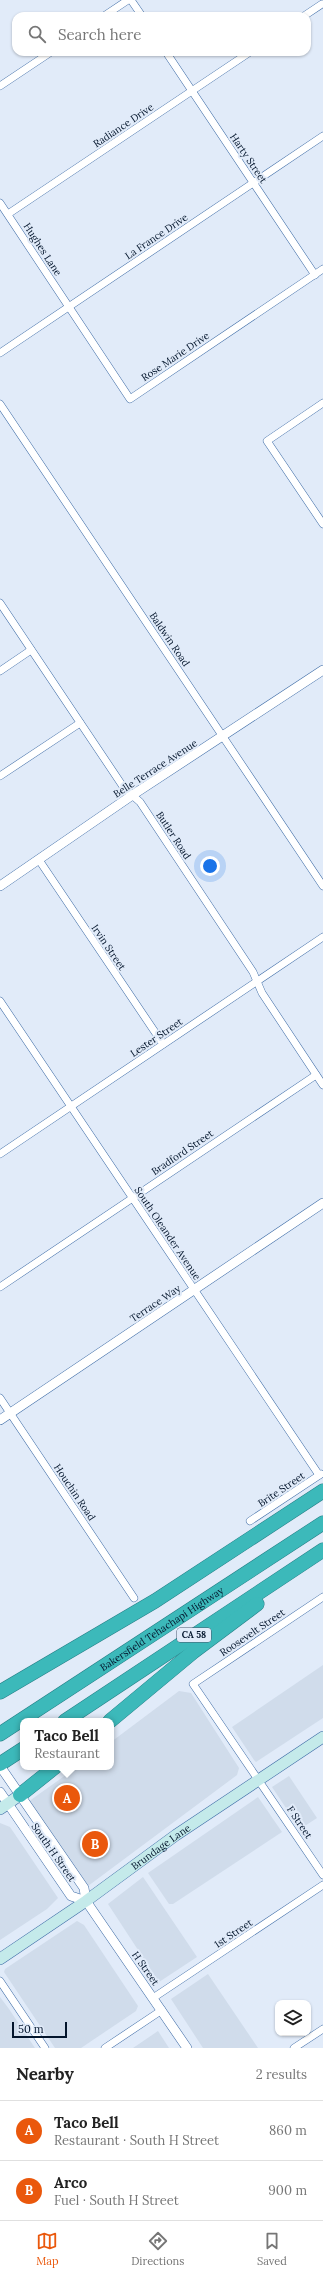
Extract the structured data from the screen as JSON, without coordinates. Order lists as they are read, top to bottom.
{
  "streets": {
    "highway": ["Bakersfield Tehachapi Highway", "CA 58"],
    "main road": ["Brundage Lane"],
    "street": [
      "Radiance Drive",
      "Harty Street",
      "La France Drive",
      "Hughes Lane",
      "Rose Marie Drive",
      "Baldwin Road",
      "Belle Terrace Avenue",
      "Butler Road",
      "Irvin Street",
      "Lester Street",
      "Bradford Street",
      "South Oleander Avenue",
      "Terrace Way",
      "Brite Street",
      "Houchin Road",
      "Roosevelt Street",
      "F Street",
      "South H Street",
      "1st Street",
      "H Street"
    ]
  },
  "crossings": [
    ["Radiance Drive", "Harty Street"],
    ["Radiance Drive", "Hughes Lane"],
    ["Harty Street", "La France Drive"],
    ["Harty Street", "Rose Marie Drive"],
    ["La France Drive", "Hughes Lane"],
    ["La France Drive", "Rose Marie Drive"],
    ["Hughes Lane", "Rose Marie Drive"],
    ["Baldwin Road", "Belle Terrace Avenue"],
    ["Belle Terrace Avenue", "Butler Road"],
    ["Belle Terrace Avenue", "Irvin Street"],
    ["Butler Road", "Lester Street"],
    ["Butler Road", "Bradford Street"],
    ["Irvin Street", "Lester Street"],
    ["Lester Street", "South Oleander Avenue"],
    ["Bradford Street", "South Oleander Avenue"],
    ["South Oleander Avenue", "Terrace Way"],
    ["South Oleander Avenue", "Brite Street"],
    ["Terrace Way", "Houchin Road"],
    ["Roosevelt Street", "F Street"],
    ["Roosevelt Street", "Brundage Lane"],
    ["F Street", "Brundage Lane"],
    ["Brundage Lane", "South H Street"],
    ["Brundage Lane", "H Street"],
    ["South H Street", "H Street"],
    ["1st Street", "H Street"]
  ],
  "scale_bar": "50 m",
  "page": {
    "search": "Search here",
    "popup": ["Taco Bell", "Restaurant"],
    "pins": ["A", "B"],
    "scale": "50 m",
    "heading": ["Nearby", "2 results"],
    "list": [
      {
        "mark": "A",
        "name": "Taco Bell",
        "note": "Restaurant · South H Street",
        "value": "860 m"
      },
      {
        "mark": "B",
        "name": "Arco",
        "note": "Fuel · South H Street",
        "value": "900 m"
      }
    ],
    "nav": ["Map", "Directions", "Saved"]
  }
}
